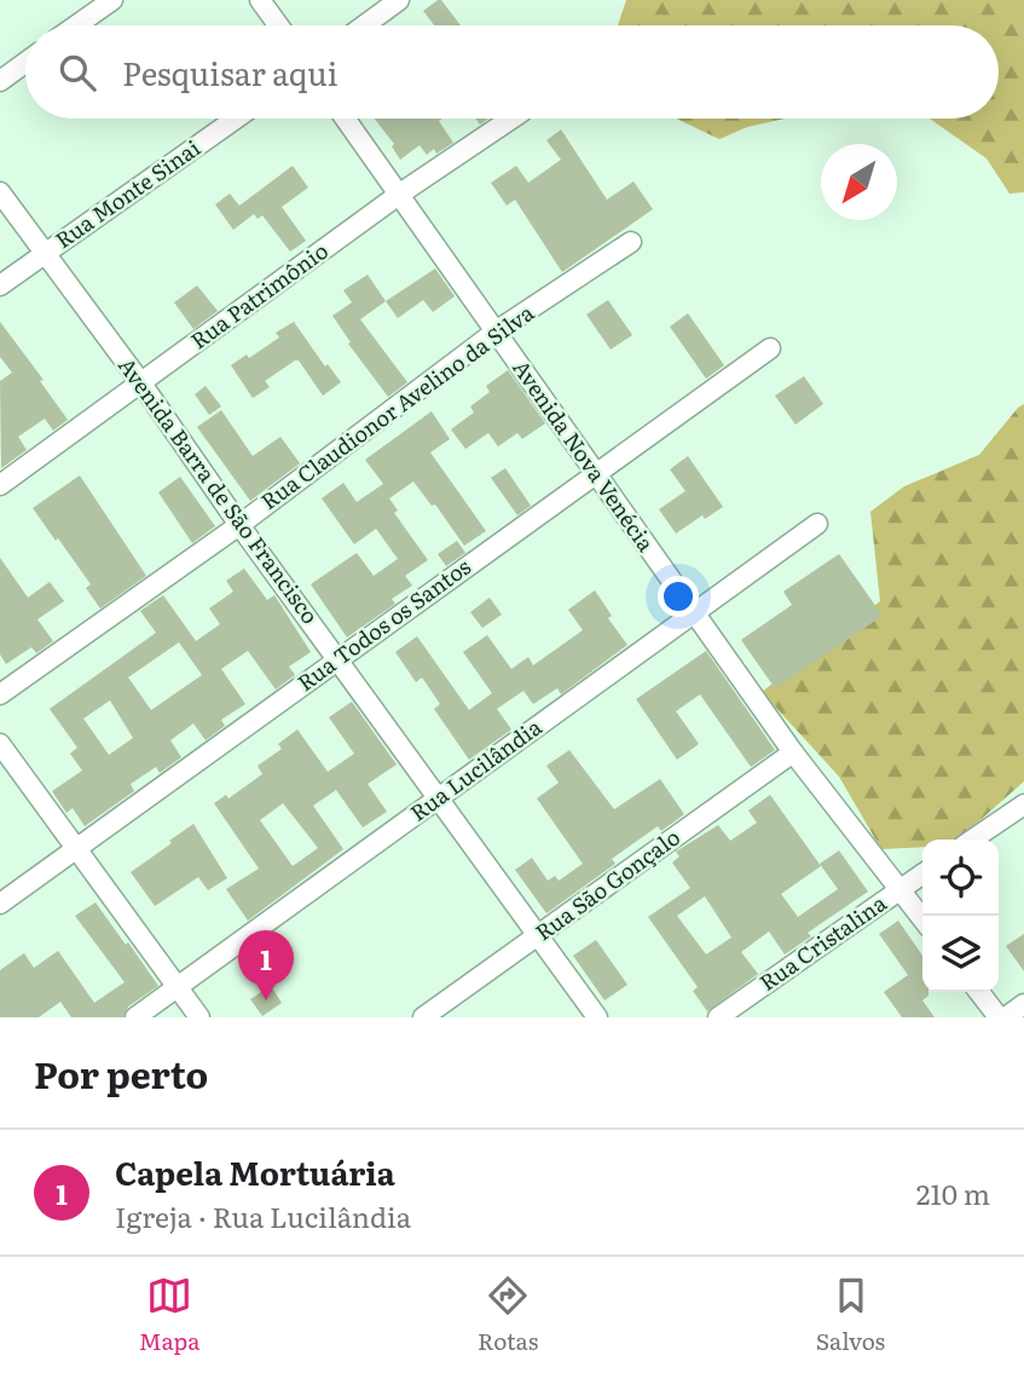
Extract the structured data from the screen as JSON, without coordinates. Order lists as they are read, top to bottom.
{
  "streets": {
    "street": [
      "Rua Monte Sinai",
      "Rua Patrimônio",
      "Rua Claudionor Avelino da Silva",
      "Avenida Nova Venécia",
      "Avenida Barra de São Francisco",
      "Rua Todos os Santos",
      "Rua Lucilândia",
      "Rua São Gonçalo",
      "Rua Cristalina"
    ]
  },
  "crossings": [
    ["Rua Monte Sinai", "Avenida Barra de São Francisco"],
    ["Rua Patrimônio", "Avenida Nova Venécia"],
    ["Rua Patrimônio", "Avenida Barra de São Francisco"],
    ["Rua Claudionor Avelino da Silva", "Avenida Nova Venécia"],
    ["Rua Claudionor Avelino da Silva", "Avenida Barra de São Francisco"],
    ["Avenida Nova Venécia", "Rua Todos os Santos"],
    ["Avenida Nova Venécia", "Rua Lucilândia"],
    ["Avenida Nova Venécia", "Rua São Gonçalo"],
    ["Avenida Nova Venécia", "Rua Cristalina"],
    ["Avenida Barra de São Francisco", "Rua Todos os Santos"],
    ["Avenida Barra de São Francisco", "Rua Lucilândia"],
    ["Avenida Barra de São Francisco", "Rua São Gonçalo"]
  ],
  "north": "bottom left",
  "page": {
    "search": "Pesquisar aqui",
    "pins": "1",
    "heading": "Por perto",
    "list": [
      {
        "mark": "1",
        "name": "Capela Mortuária",
        "note": "Igreja · Rua Lucilândia",
        "value": "210 m"
      }
    ],
    "nav": ["Mapa", "Rotas", "Salvos"]
  }
}
